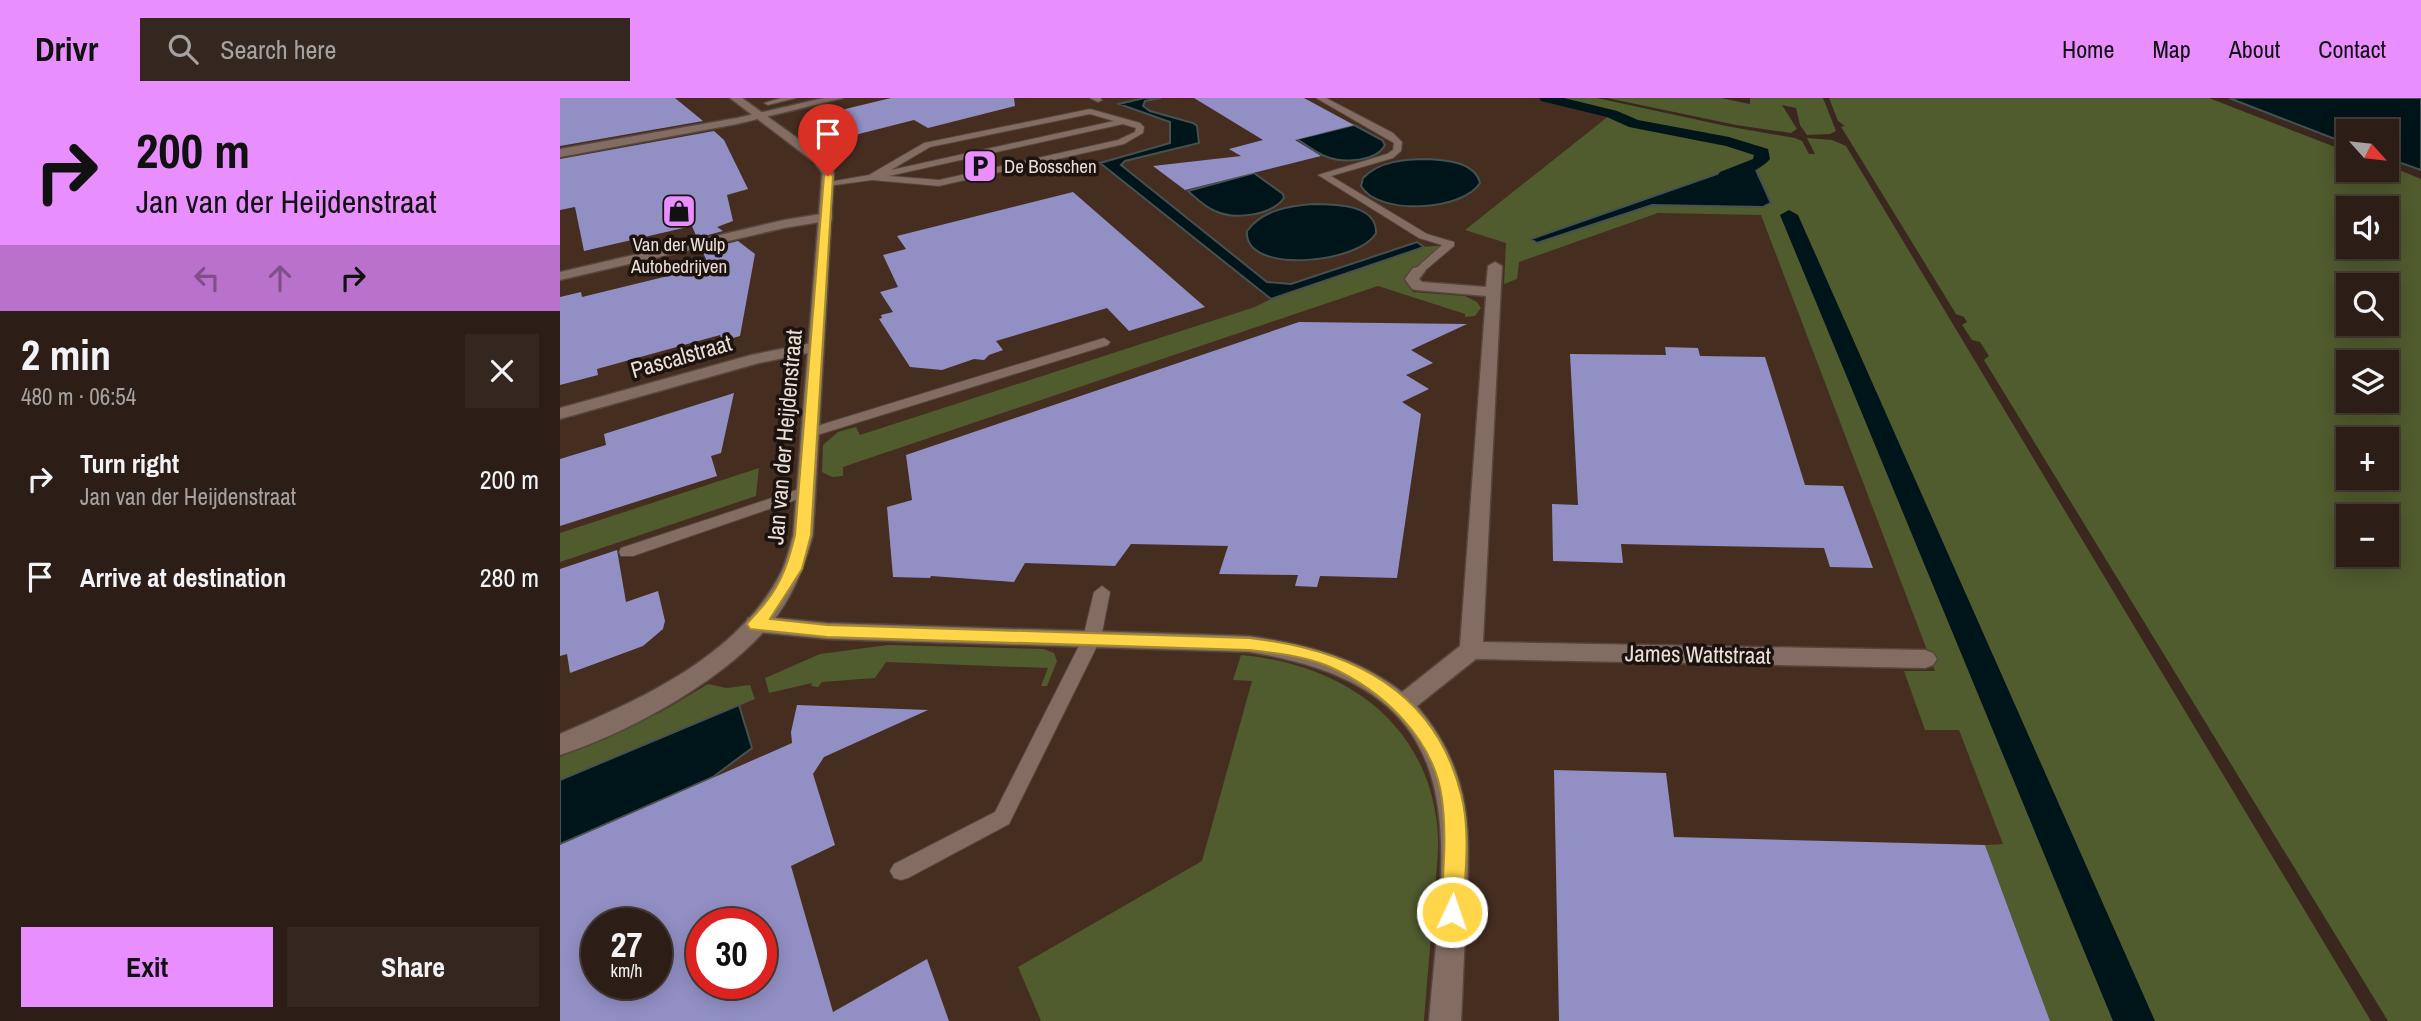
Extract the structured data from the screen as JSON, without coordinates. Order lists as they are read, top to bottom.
{
  "streets": {
    "street": ["Pascalstraat", "Jan van der Heijdenstraat", "James Wattstraat"]
  },
  "crossings": [
    ["Pascalstraat", "Jan van der Heijdenstraat"]
  ],
  "places": {
    "parking": ["De Bosschen"],
    "shop": ["Van der Wulp Autobedrijven"]
  },
  "north": "bottom right",
  "page": {
    "header": "Drivr",
    "search": "Search here",
    "nav": [
      "Home",
      "Map",
      "About",
      "Contact"
    ],
    "turn": ["200 m", "Jan van der Heijdenstraat"],
    "map_buttons": ["+", "−"],
    "heading": ["2 min", "480 m · 06:54"],
    "list": [
      {
        "name": "Turn right",
        "note": "Jan van der Heijdenstraat",
        "value": "200 m"
      },
      {
        "name": "Arrive at destination",
        "value": "280 m"
      }
    ],
    "speed": "27 km/h",
    "limit": "30",
    "buttons": ["Exit", "Share"]
  }
}
